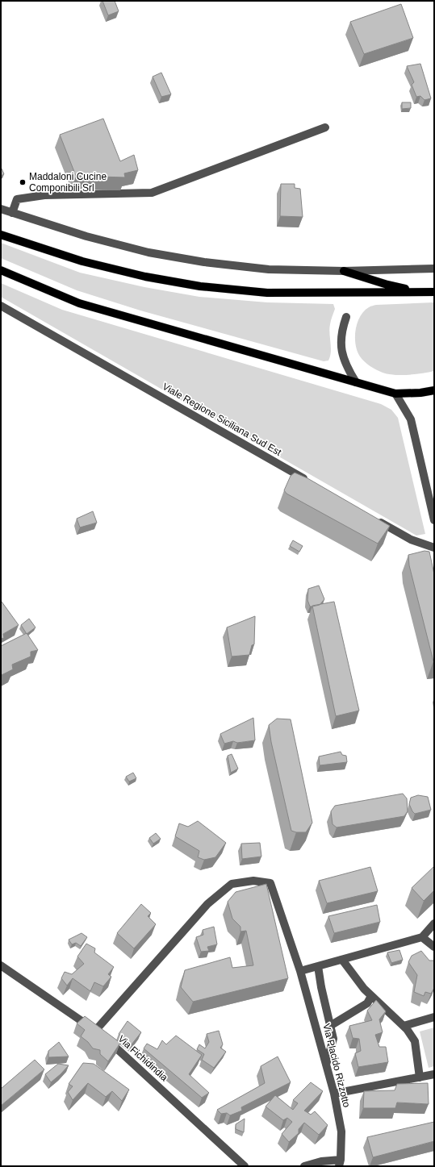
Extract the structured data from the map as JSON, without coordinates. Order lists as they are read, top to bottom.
{
  "streets": {
    "street": ["Viale Regione Siciliana Sud Est", "Via Fichidindia", "Via Placido Rizzotto"]
  },
  "crossings": [
    ["Via Fichidindia", "Via Placido Rizzotto"]
  ],
  "places": ["Maddaloni Cucine Componibili Srl"]
}
